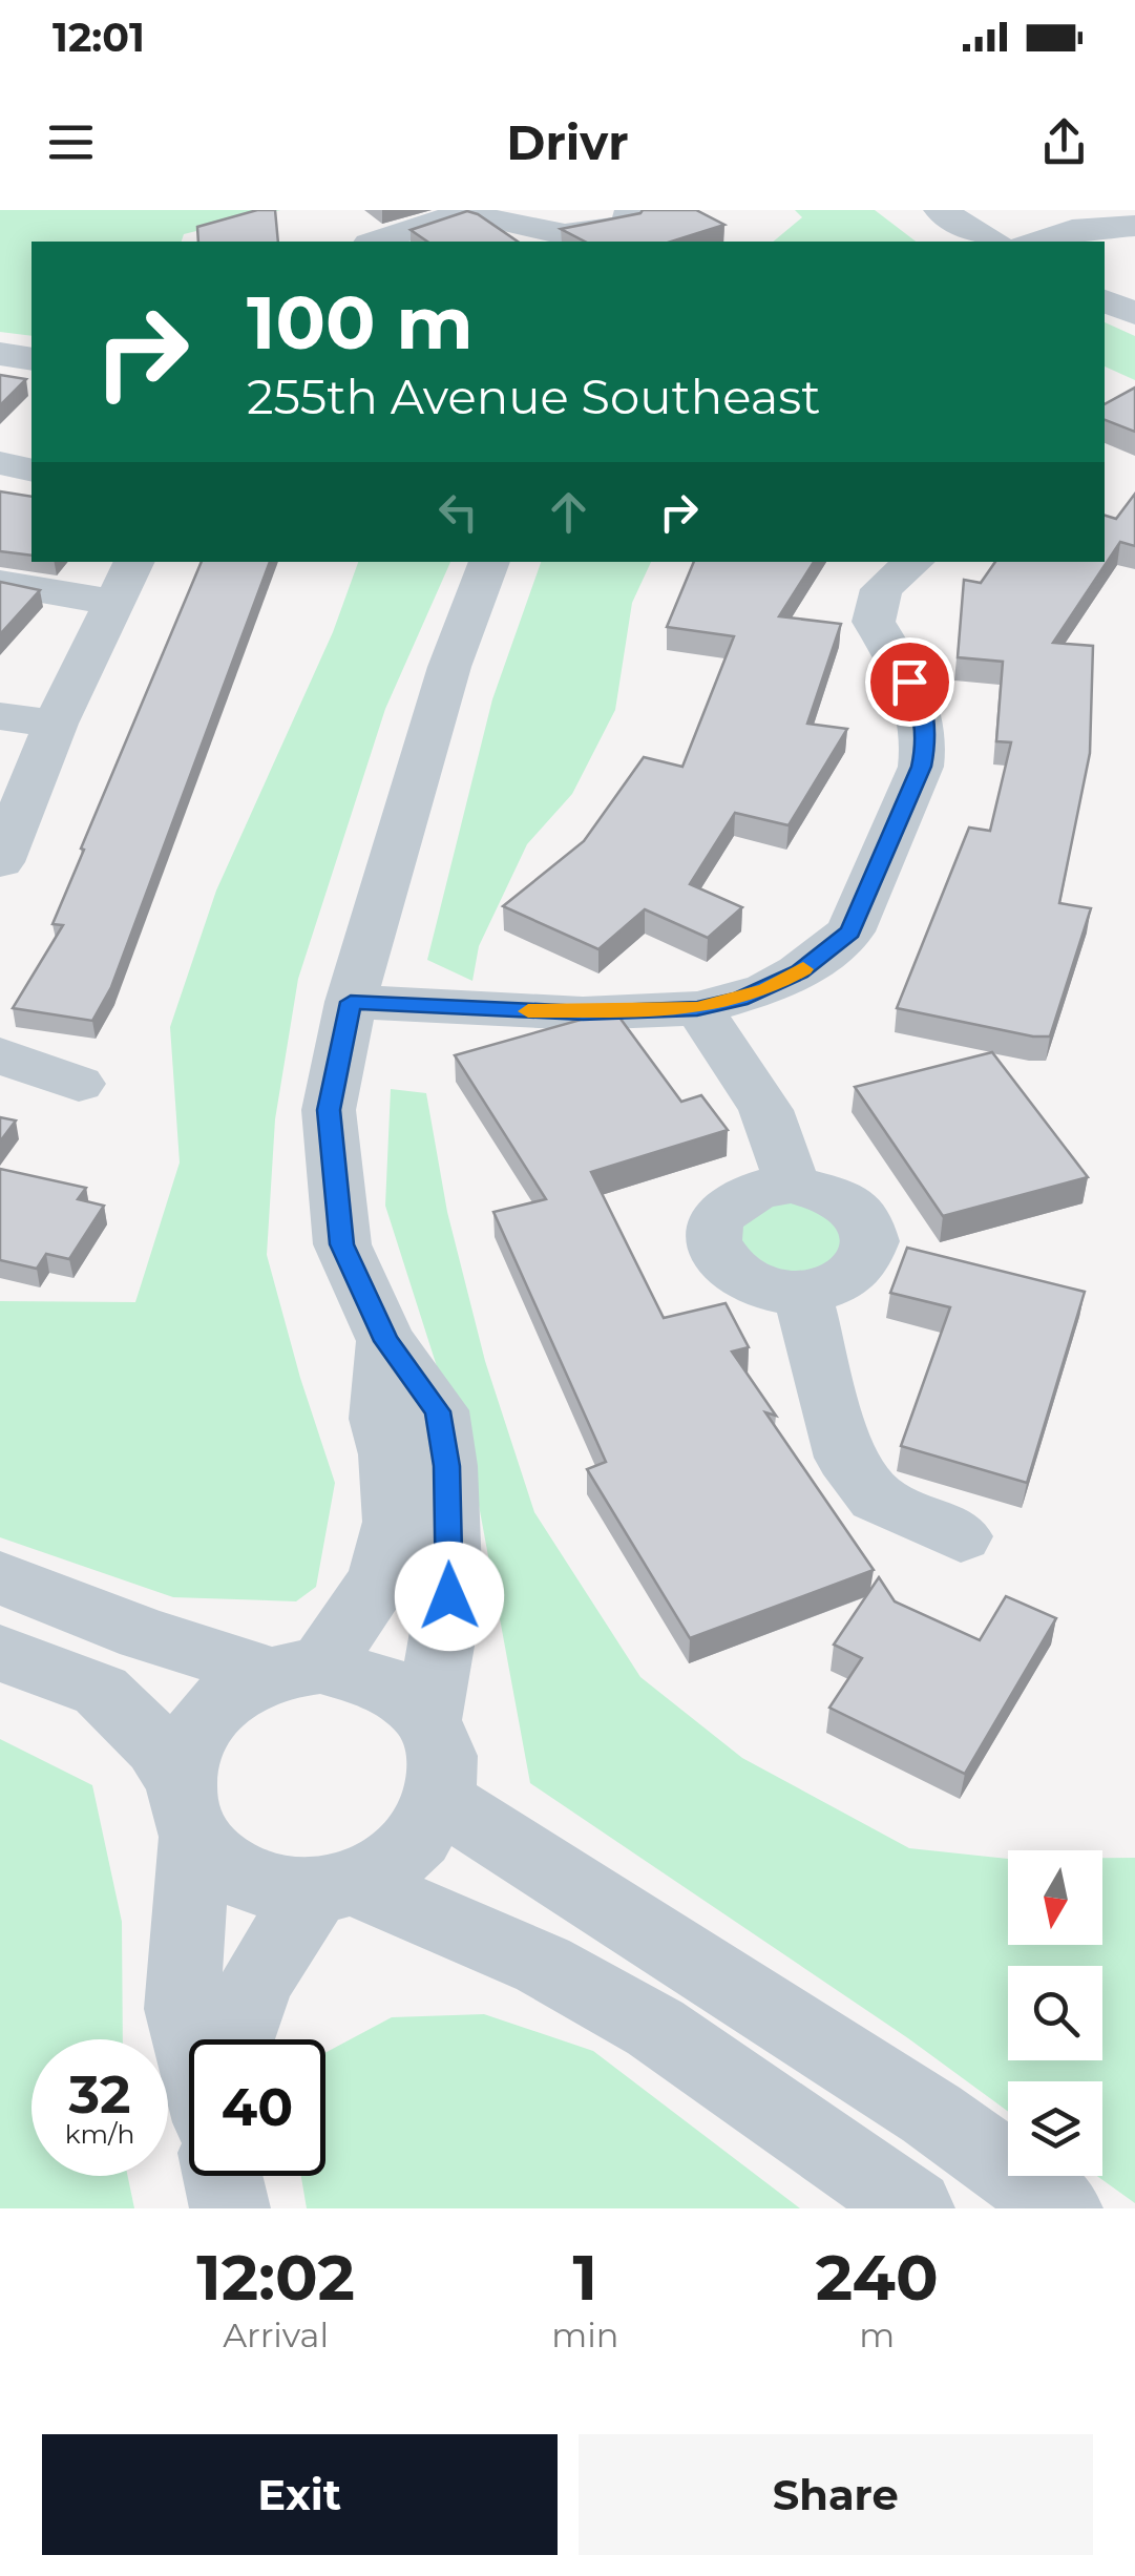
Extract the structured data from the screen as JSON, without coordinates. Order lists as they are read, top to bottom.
{
  "north": "bottom",
  "page": {
    "status": "12:01",
    "header": "Drivr",
    "turn": ["100 m", "255th Avenue Southeast"],
    "speed": "32 km/h",
    "limit": "40",
    "eta": [
      "12:02",
      "Arrival",
      "1",
      "min",
      "240",
      "m"
    ],
    "buttons": ["Exit", "Share"]
  }
}
